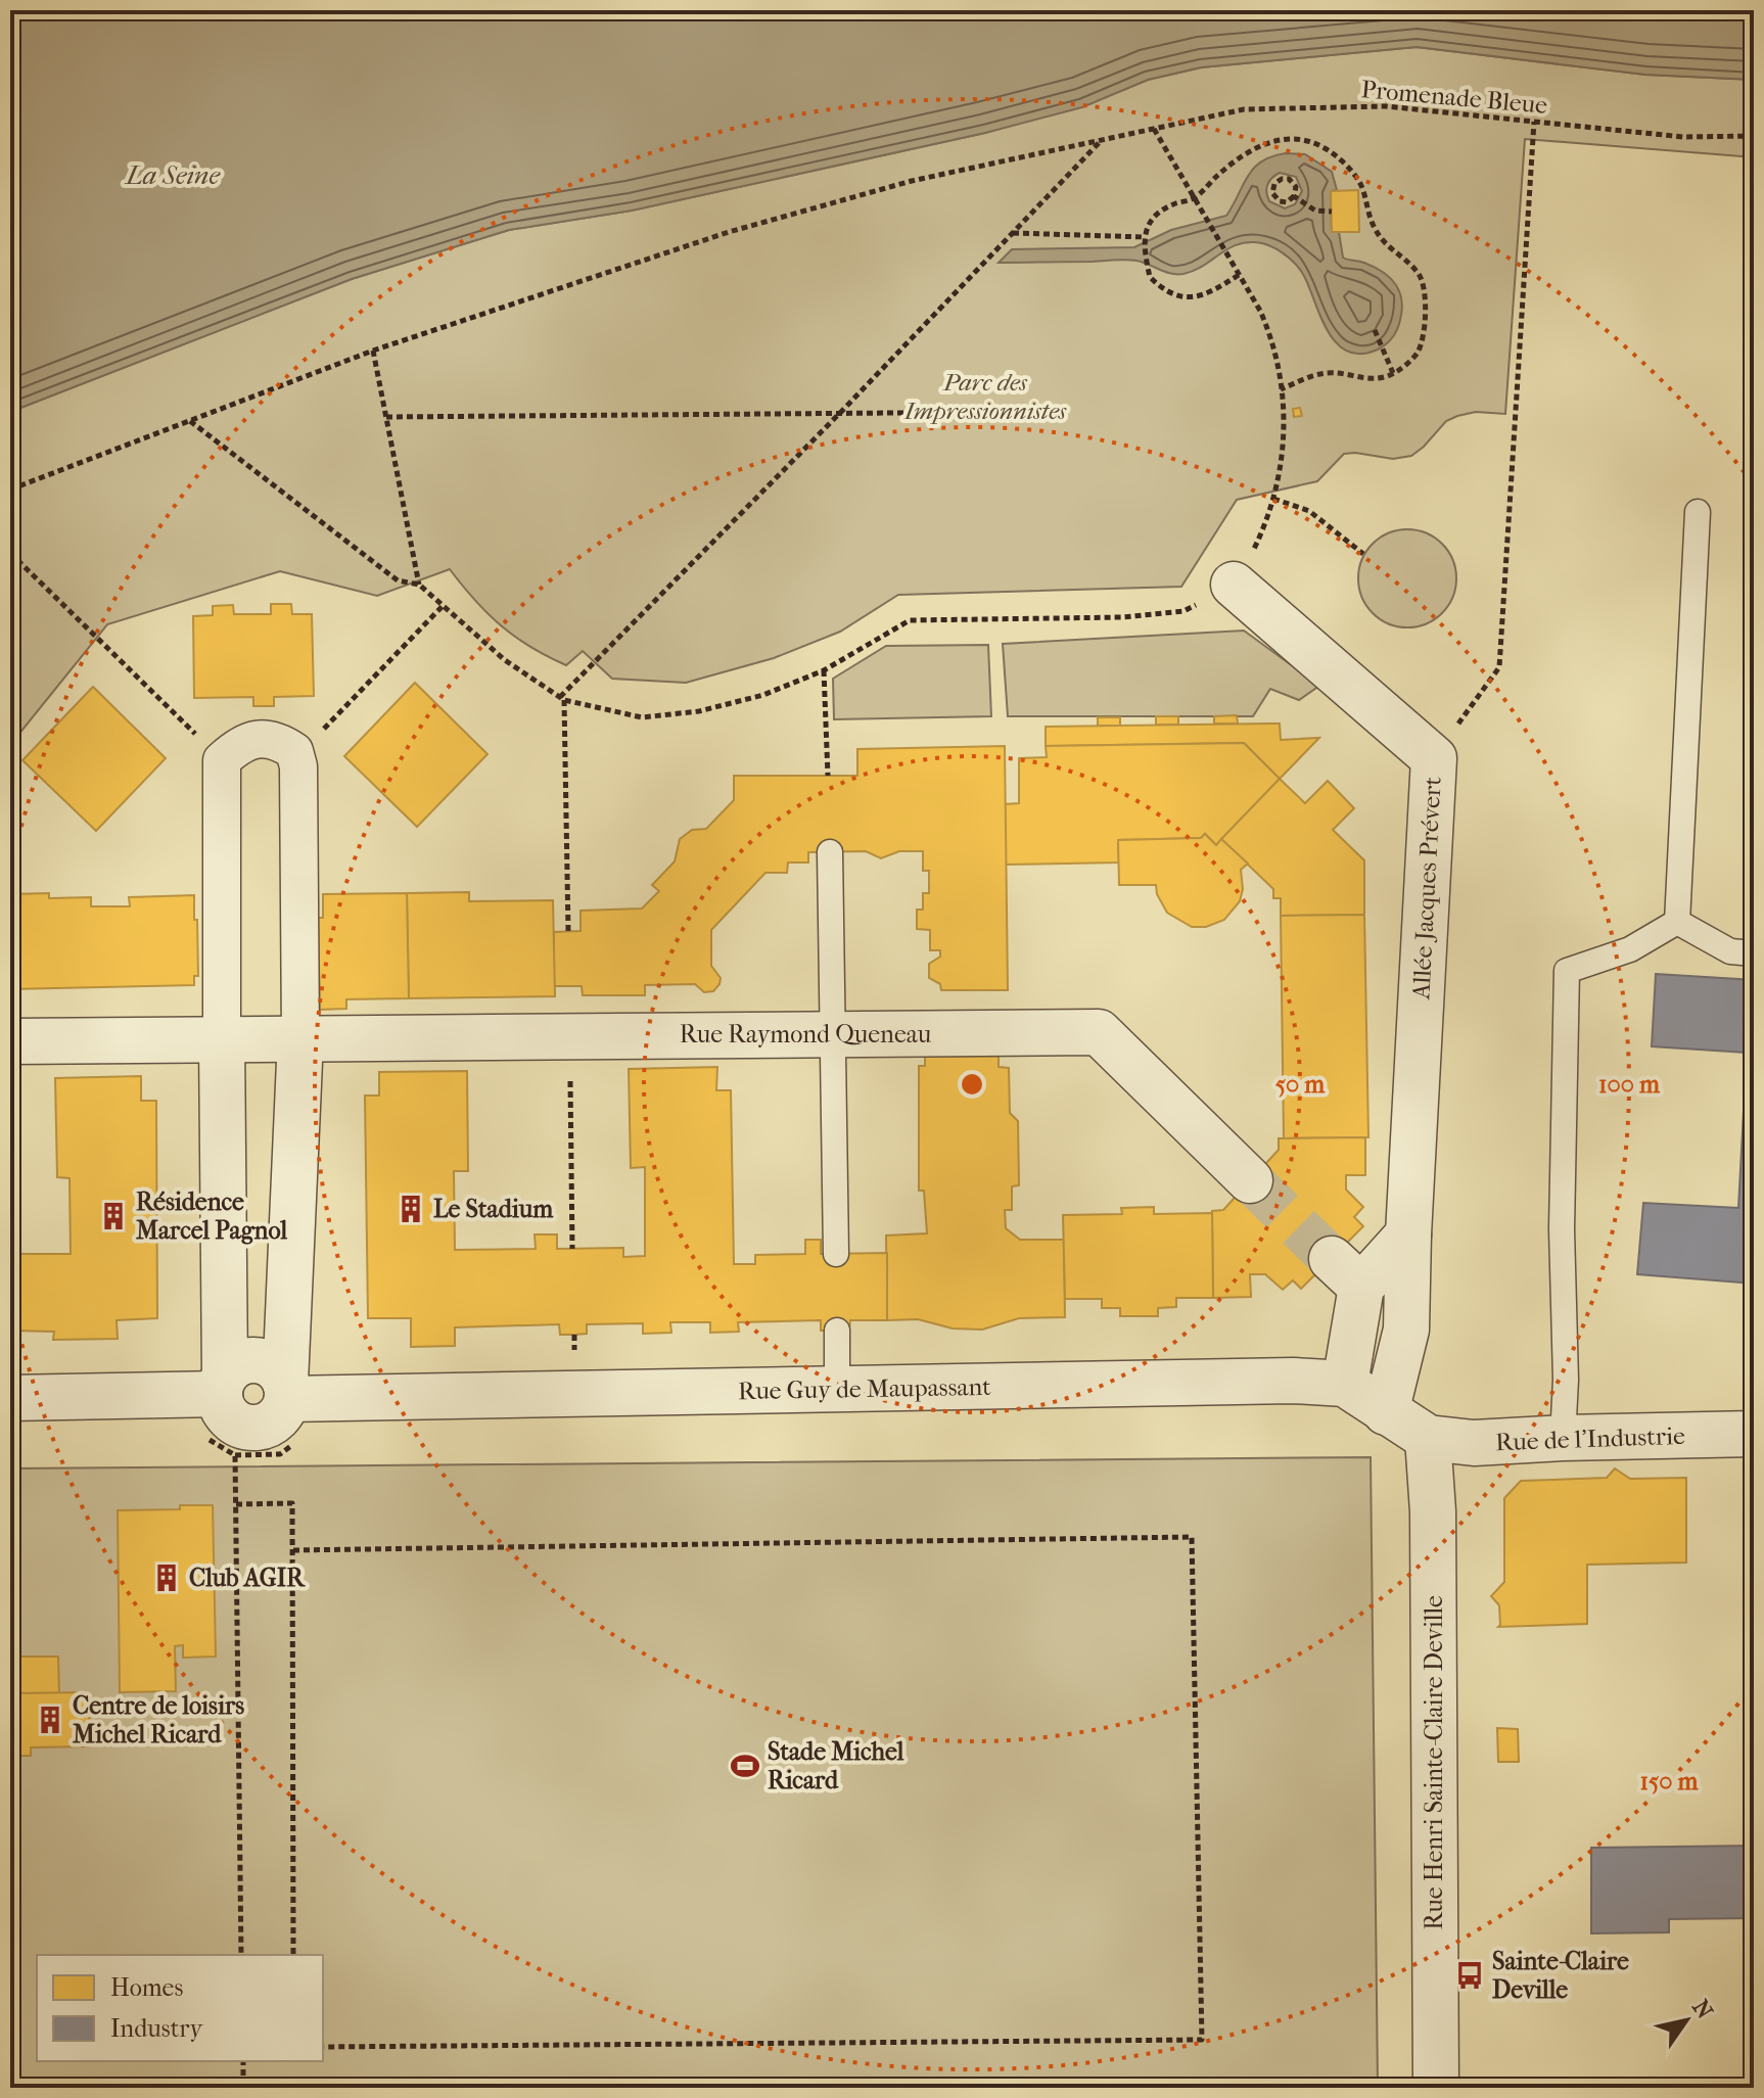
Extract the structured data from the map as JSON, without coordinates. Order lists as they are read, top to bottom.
{
  "streets": {
    "street": [
      "Allée Jacques Prévert",
      "Rue Raymond Queneau",
      "Rue Guy de Maupassant",
      "Rue de l'Industrie",
      "Rue Henri Sainte-Claire Deville"
    ],
    "path": ["Promenade Bleue"]
  },
  "crossings": [
    ["Rue de l'Industrie", "Rue Henri Sainte-Claire Deville"]
  ],
  "water": ["La Seine"],
  "parks": ["Parc des Impressionnistes"],
  "places": {
    "building": [
      "Le Stadium",
      "Résidence Marcel Pagnol",
      "Club AGIR",
      "Centre de loisirs Michel Ricard"
    ],
    "sports": ["Stade Michel Ricard"],
    "bus stop": ["Sainte-Claire Deville"]
  },
  "legend": ["Homes", "Industry"],
  "north": "top right",
  "rings": ["50 m", "100 m", "150 m"]
}
